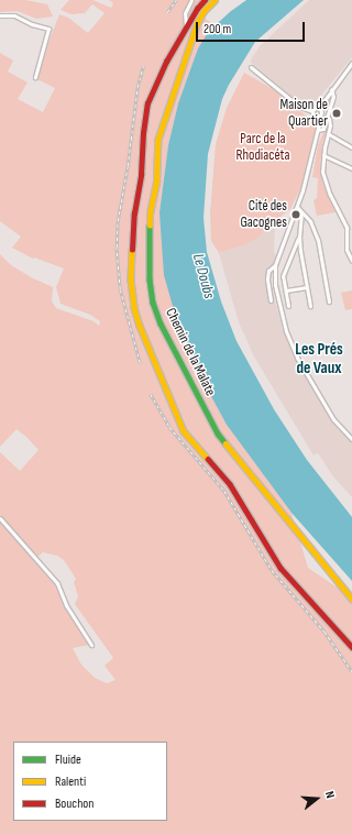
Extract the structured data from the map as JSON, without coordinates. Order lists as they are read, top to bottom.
{
  "streets": {
    "main road": ["Chemin de la Malate"]
  },
  "districts": ["Les Prés de Vaux"],
  "water": ["Le Doubs"],
  "parks": ["Parc de la Rhodiacéta"],
  "places": ["Maison de Quartier", "Cité des Gacognes"],
  "legend": ["Fluide", "Ralenti", "Bouchon"],
  "scale_bar": "200 m",
  "north": "right"
}
